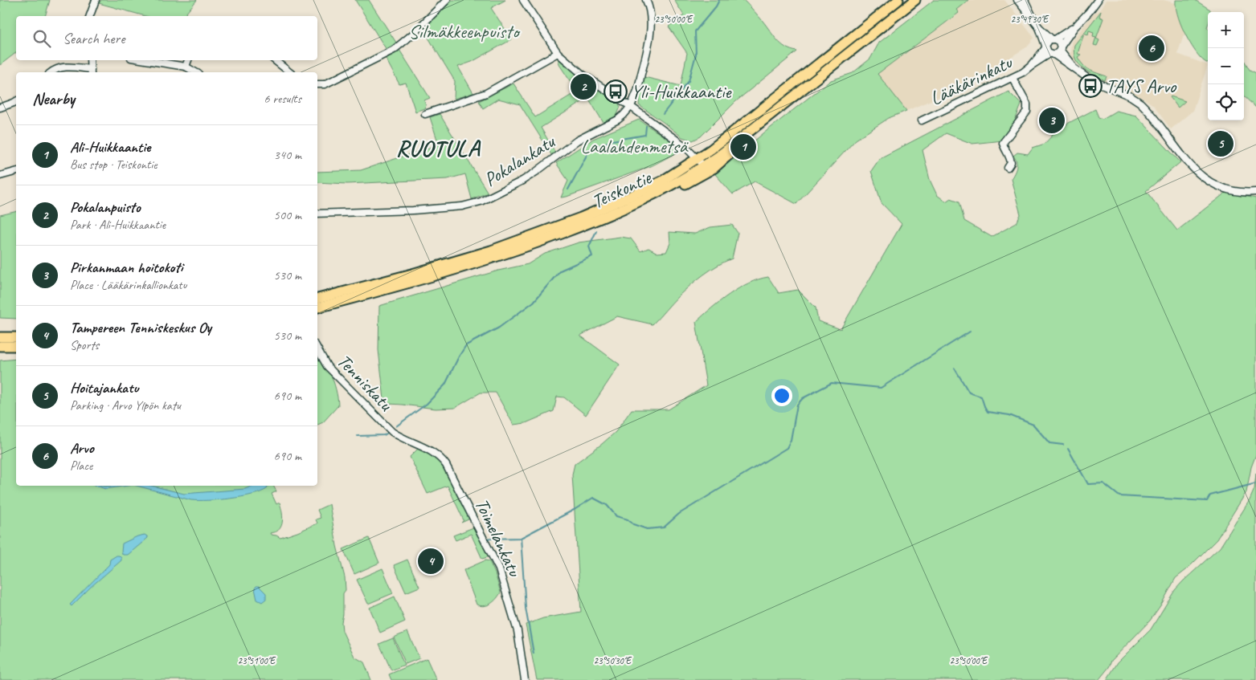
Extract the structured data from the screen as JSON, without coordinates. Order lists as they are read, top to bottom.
{
  "streets": {
    "highway": ["Teiskontie"],
    "street": [
      "Lääkärinkatu",
      "Pokalankatu",
      "Tenniskatu",
      "Toimelankatu"
    ]
  },
  "crossings": [
    ["Tenniskatu", "Toimelankatu"]
  ],
  "districts": ["RUOTULA"],
  "parks": ["Silmäkkeenpuisto", "Laalahdenmetsä"],
  "places": {
    "bus stop": ["TAYS Arvo", "Yli-Huikkaantie"]
  },
  "page": {
    "map_buttons": ["+", "−"],
    "search": "Search here",
    "pins": [
      "6",
      "2",
      "3",
      "5",
      "1",
      "4"
    ],
    "heading": ["Nearby", "6 results"],
    "list": [
      {
        "mark": "1",
        "name": "Ali-Huikkaantie",
        "note": "Bus stop · Teiskontie",
        "value": "340 m"
      },
      {
        "mark": "2",
        "name": "Pokalanpuisto",
        "note": "Park · Ali-Huikkaantie",
        "value": "500 m"
      },
      {
        "mark": "3",
        "name": "Pirkanmaan hoitokoti",
        "note": "Place · Lääkärinkallionkatu",
        "value": "530 m"
      },
      {
        "mark": "4",
        "name": "Tampereen Tenniskeskus Oy",
        "note": "Sports",
        "value": "530 m"
      },
      {
        "mark": "5",
        "name": "Hoitajankatu",
        "note": "Parking · Arvo Ylpön katu",
        "value": "690 m"
      },
      {
        "mark": "6",
        "name": "Arvo",
        "note": "Place",
        "value": "690 m"
      }
    ]
  },
  "coordinates": [
    "23°50'00\"E",
    "23°49'30\"E",
    "23°51'00\"E",
    "23°50'30\"E"
  ]
}
